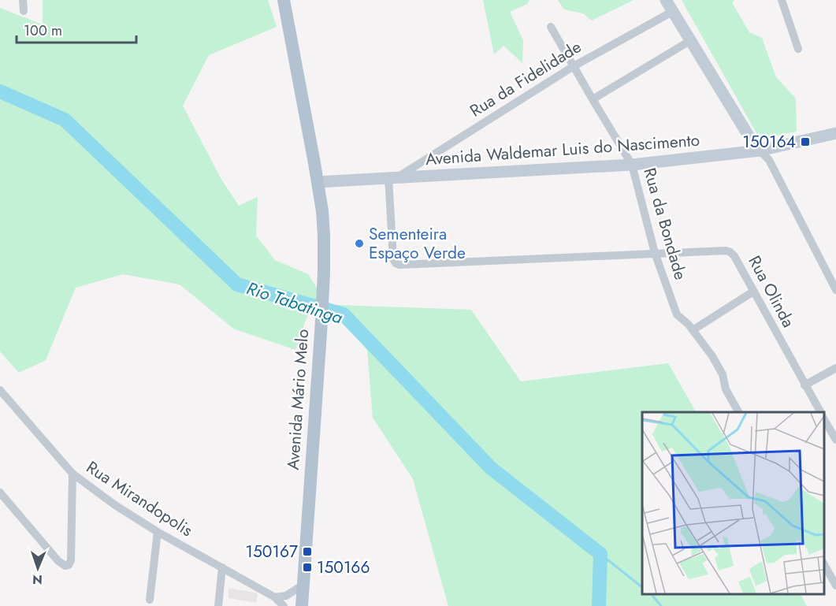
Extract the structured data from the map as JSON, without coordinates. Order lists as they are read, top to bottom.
{
  "streets": {
    "main road": ["Avenida Waldemar Luis do Nascimento", "Avenida Mário Melo"],
    "street": [
      "Rua da Fidelidade",
      "Rua da Bondade",
      "Rua Olinda",
      "Rua Mirandopolis"
    ]
  },
  "crossings": [
    ["Rua da Fidelidade", "Avenida Waldemar Luis do Nascimento"],
    ["Rua da Fidelidade", "Rua da Bondade"],
    ["Avenida Waldemar Luis do Nascimento", "Rua da Bondade"],
    ["Avenida Waldemar Luis do Nascimento", "Avenida Mário Melo"],
    ["Rua da Bondade", "Rua Olinda"]
  ],
  "water": ["Rio Tabatinga"],
  "places": {
    "transit": ["150164", "150167", "150166"],
    "other": ["Sementeira Espaço Verde"]
  },
  "scale_bar": "100 m",
  "north": "bottom"
}
